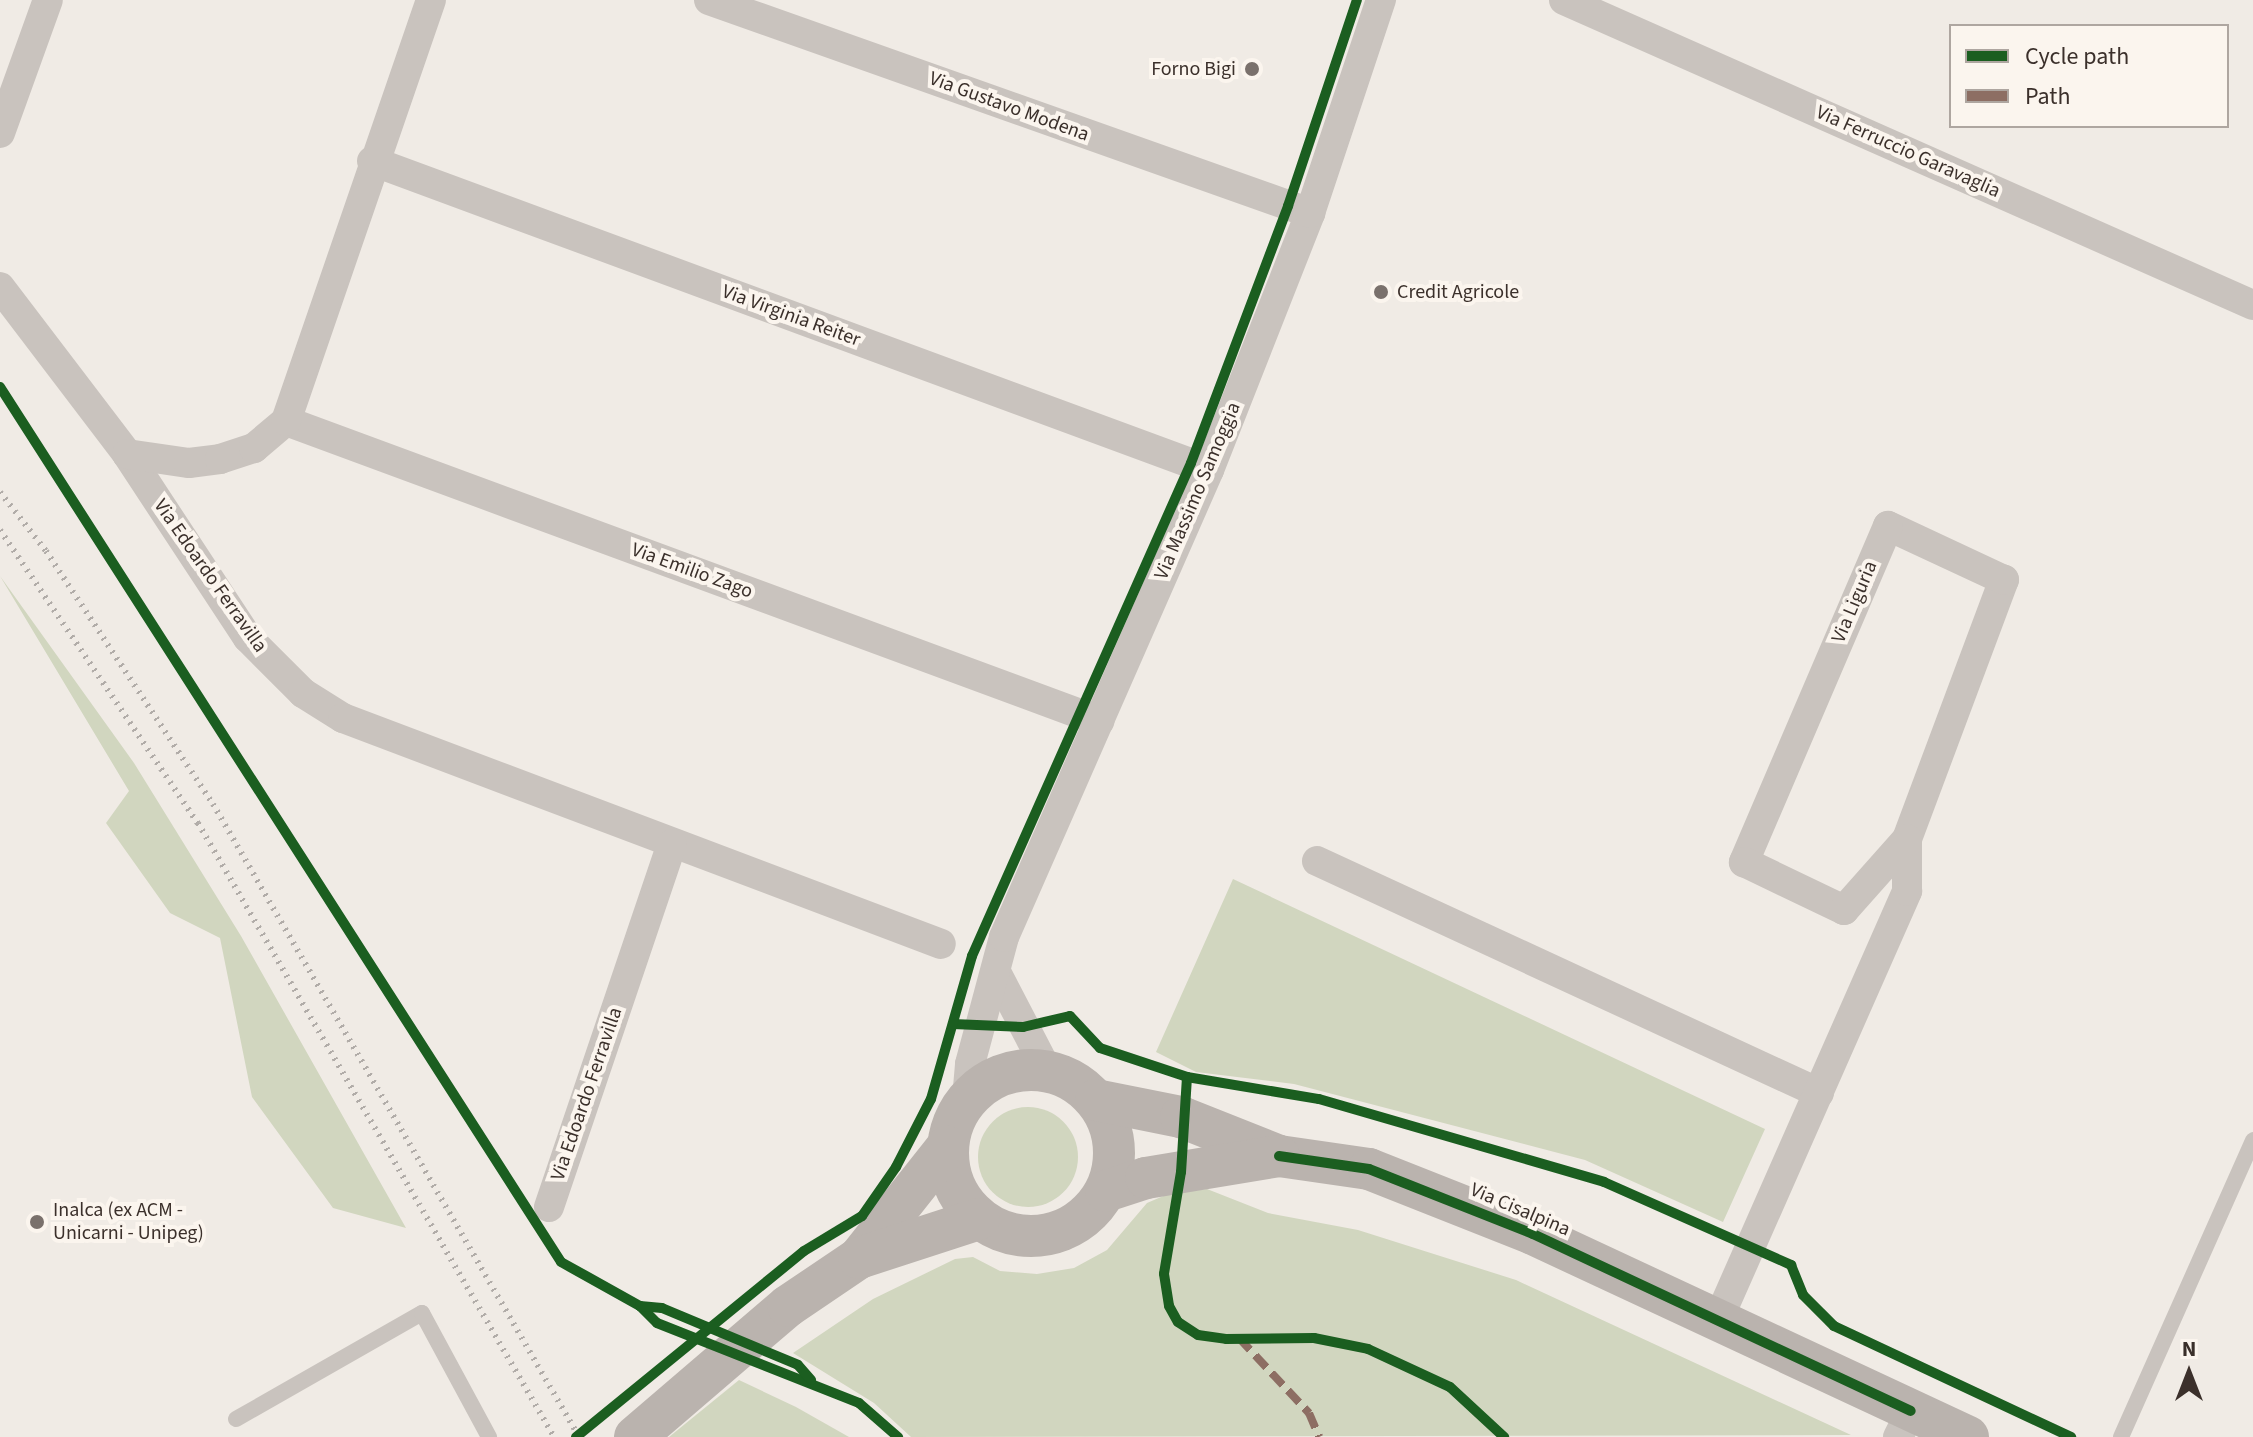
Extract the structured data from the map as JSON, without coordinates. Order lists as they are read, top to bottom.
{
  "streets": {
    "main road": ["Via Cisalpina"],
    "street": [
      "Via Gustavo Modena",
      "Via Ferruccio Garavaglia",
      "Via Virginia Reiter",
      "Via Massimo Samoggia",
      "Via Emilio Zago",
      "Via Edoardo Ferravilla",
      "Via Liguria"
    ]
  },
  "crossings": [
    ["Via Gustavo Modena", "Via Massimo Samoggia"],
    ["Via Virginia Reiter", "Via Massimo Samoggia"],
    ["Via Massimo Samoggia", "Via Emilio Zago"],
    ["Via Massimo Samoggia", "Via Cisalpina"],
    ["Via Liguria", "Via Cisalpina"]
  ],
  "places": ["Forno Bigi", "Credit Agricole", "Inalca (ex ACM - Unicarni - Unipeg)"],
  "legend": ["Cycle path", "Path"],
  "north": "top"
}
